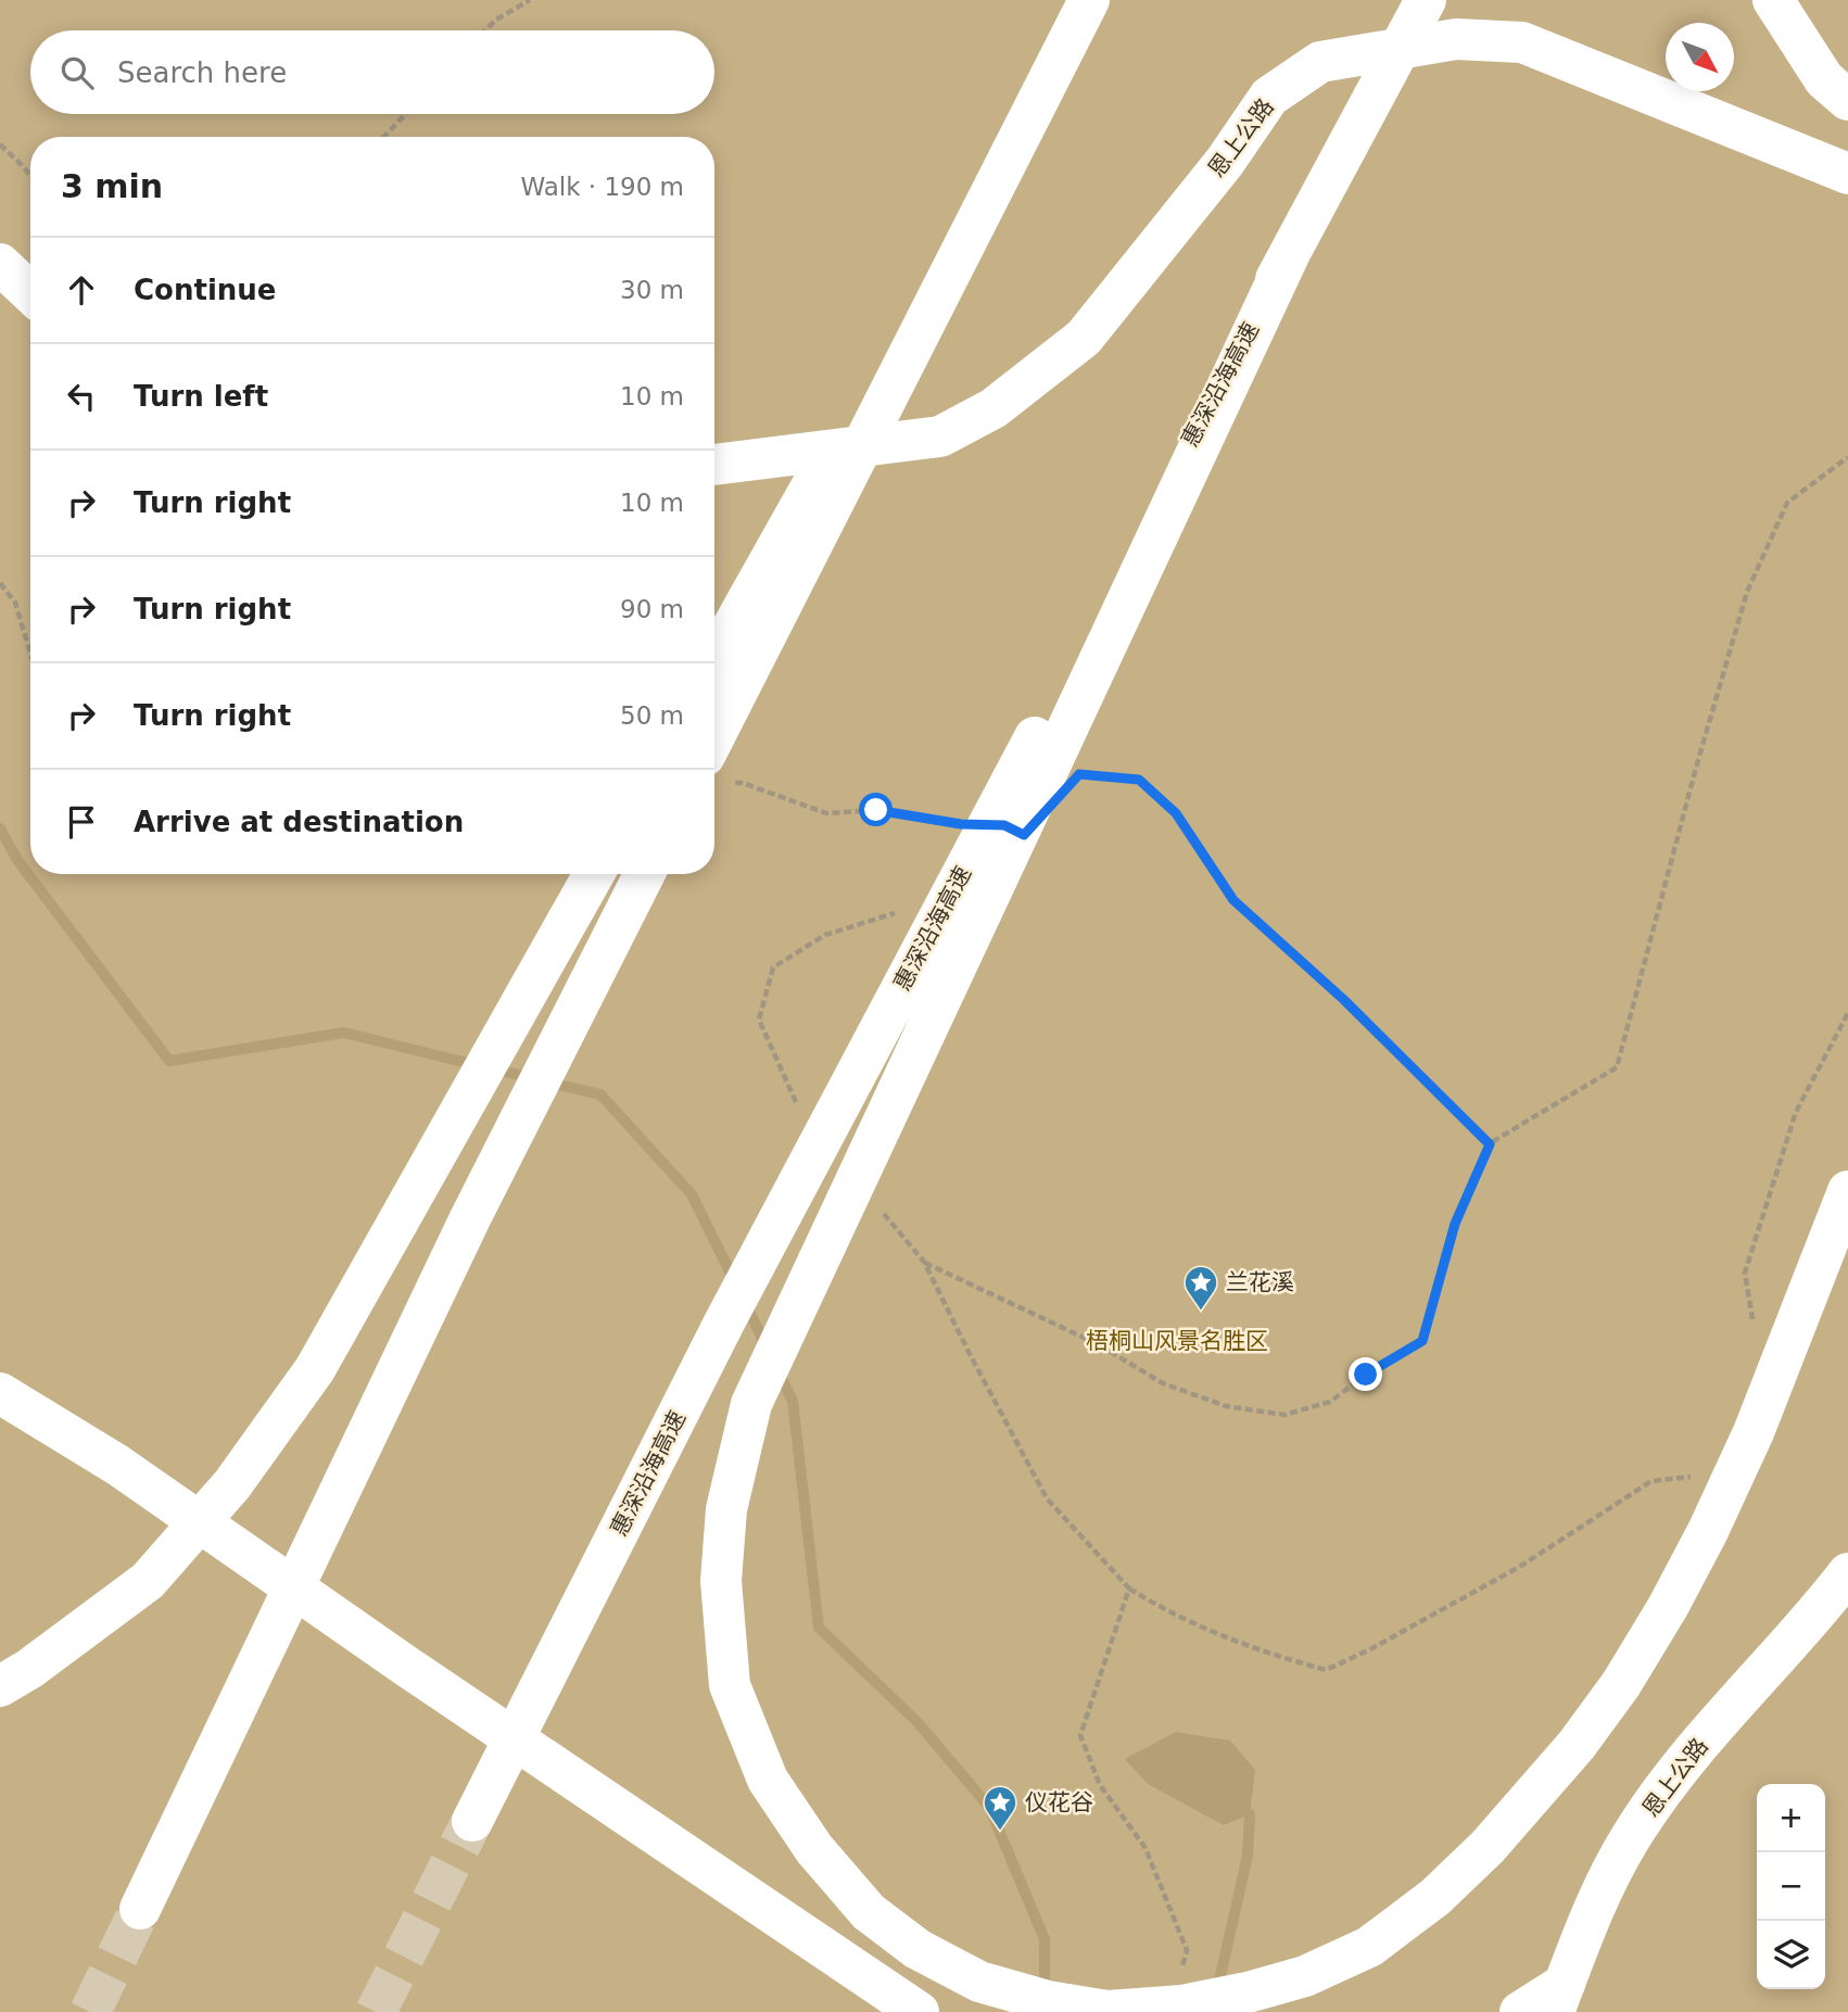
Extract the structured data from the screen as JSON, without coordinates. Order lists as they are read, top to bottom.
{
  "streets": {
    "main road": ["恩上公路", "惠深沿海高速"]
  },
  "parks": ["梧桐山风景名胜区"],
  "places": {
    "place": ["兰花溪", "仪花谷"]
  },
  "north": "bottom right",
  "page": {
    "search": "Search here",
    "heading": ["3 min", "Walk · 190 m"],
    "list": [
      ["Continue", "30 m"],
      ["Turn left", "10 m"],
      ["Turn right", "10 m"],
      ["Turn right", "90 m"],
      ["Turn right", "50 m"],
      "Arrive at destination"
    ],
    "map_buttons": ["+", "−"]
  }
}
